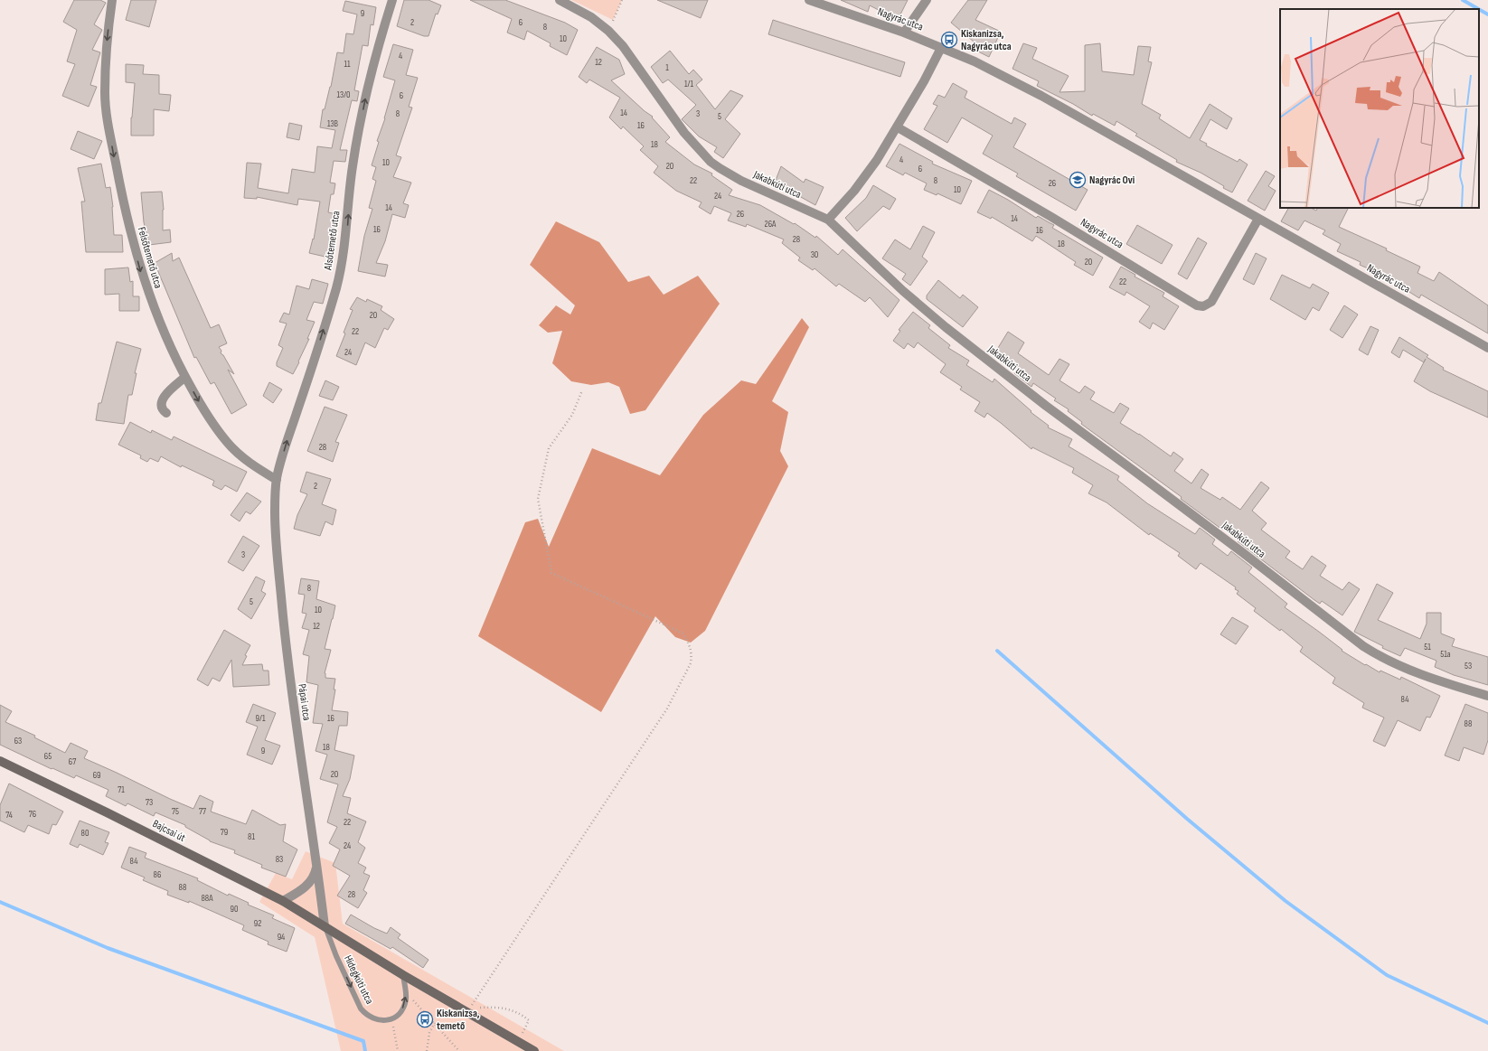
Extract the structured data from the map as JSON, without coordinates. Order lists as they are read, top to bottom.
{
  "streets": {
    "main road": ["Bajcsai út"],
    "street": [
      "Nagyrác utca",
      "Jakabkúti utca",
      "Alsótemető utca",
      "Felsőtemető utca",
      "Pápai utca"
    ],
    "lane": ["Hidegkúti utca"]
  },
  "crossings": [
    ["Alsótemető utca", "Felsőtemető utca"],
    ["Alsótemető utca", "Pápai utca"],
    ["Felsőtemető utca", "Pápai utca"],
    ["Pápai utca", "Bajcsai út"],
    ["Pápai utca", "Hidegkúti utca"],
    ["Bajcsai út", "Hidegkúti utca"]
  ],
  "one_way": ["Alsótemető utca", "Felsőtemető utca", "Hidegkúti utca"],
  "places": {
    "bus stop": ["Kiskanizsa, Nagyrác utca", "Kiskanizsa, temető"],
    "school or university": ["Nagyrác Ovi"]
  },
  "house_numbers": [
    "9",
    "2",
    "6",
    "8",
    "10",
    "4",
    "12",
    "11",
    "1",
    "1/1",
    "13/0",
    "6",
    "14",
    "8",
    "3",
    "5",
    "13B",
    "16",
    "18",
    "4",
    "10",
    "20",
    "6",
    "22",
    "8",
    "26",
    "10",
    "24",
    "14",
    "26",
    "14",
    "26A",
    "16",
    "16",
    "28",
    "18",
    "30",
    "20",
    "22",
    "20",
    "22",
    "24",
    "28",
    "2",
    "3",
    "8",
    "5",
    "10",
    "12",
    "51",
    "51a",
    "53",
    "84",
    "9/1",
    "16",
    "88",
    "63",
    "18",
    "9",
    "65",
    "67",
    "20",
    "69",
    "71",
    "73",
    "75",
    "77",
    "76",
    "74",
    "22",
    "79",
    "80",
    "81",
    "24",
    "83",
    "84",
    "86",
    "88",
    "28",
    "88A",
    "90",
    "92",
    "94"
  ]
}
